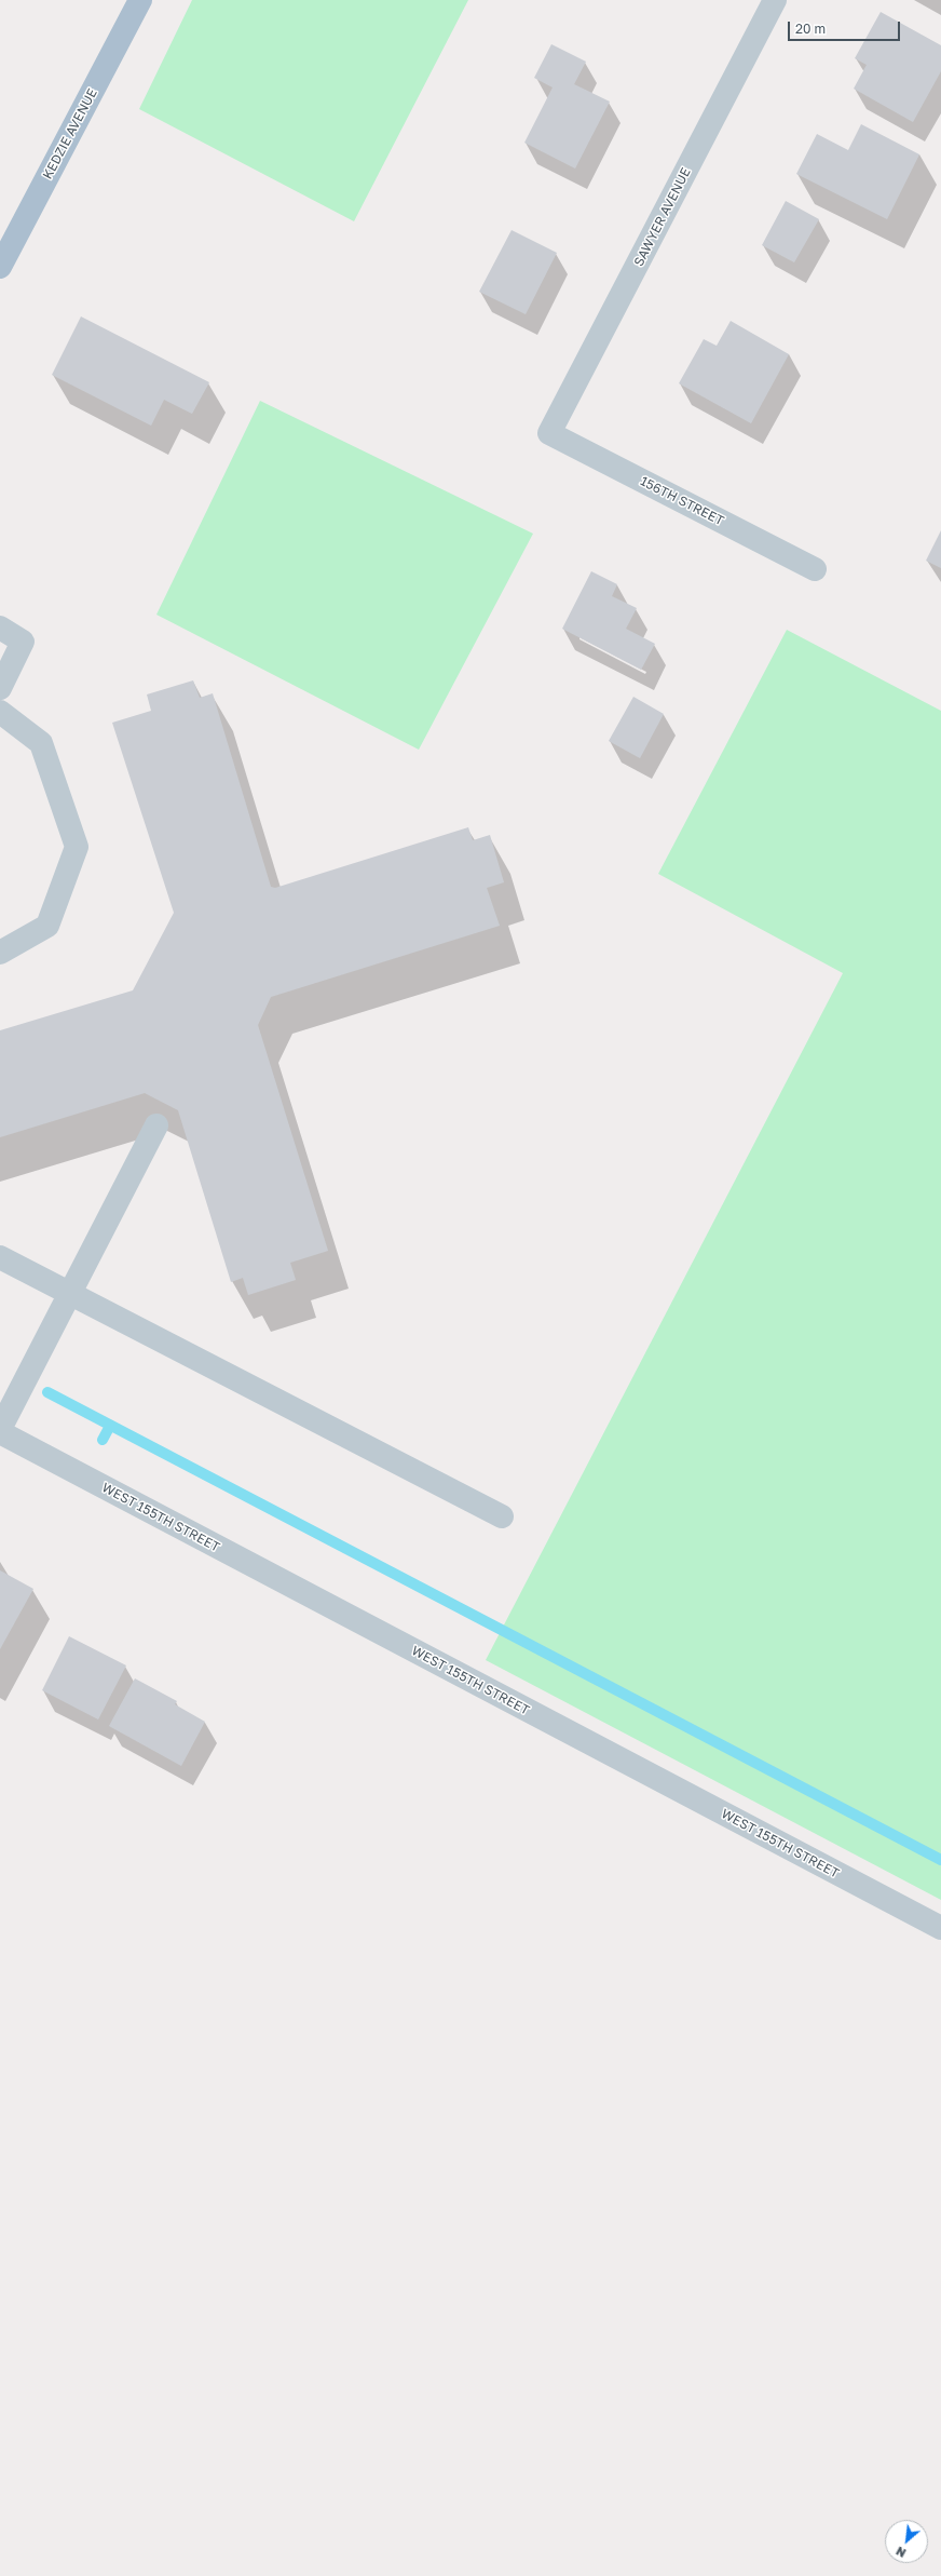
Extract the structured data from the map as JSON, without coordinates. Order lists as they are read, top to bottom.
{
  "streets": {
    "main road": ["KEDZIE AVENUE"],
    "street": ["SAWYER AVENUE", "156TH STREET", "WEST 155TH STREET"]
  },
  "crossings": [
    ["SAWYER AVENUE", "156TH STREET"]
  ],
  "scale_bar": "20 m",
  "north": "bottom left"
}
